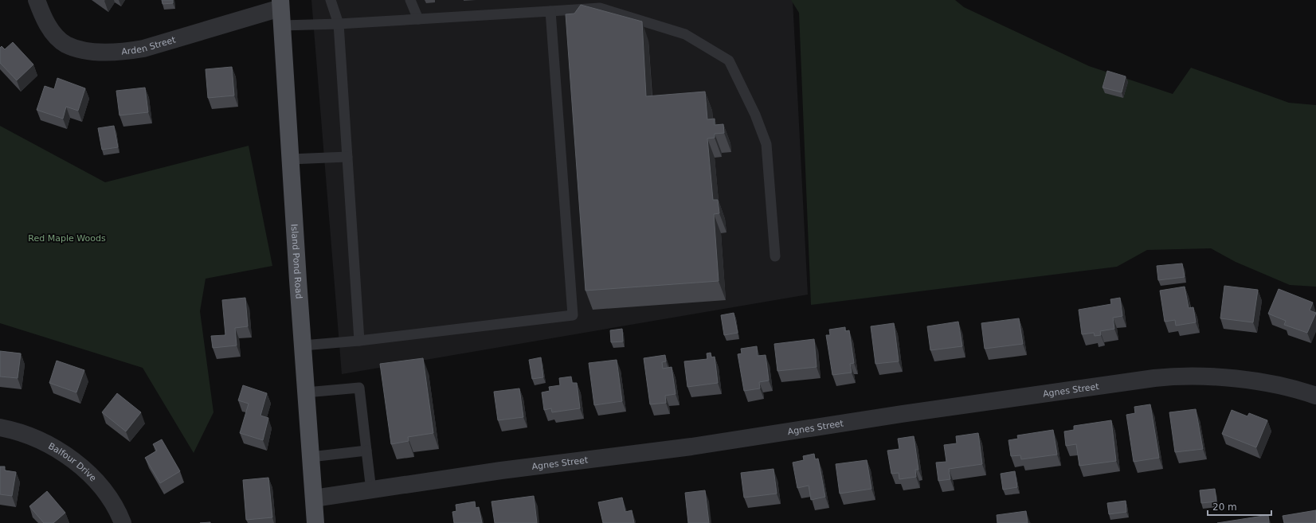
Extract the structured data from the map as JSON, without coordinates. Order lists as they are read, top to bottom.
{
  "streets": {
    "main road": ["Island Pond Road"],
    "street": ["Arden Street", "Agnes Street", "Balfour Drive"]
  },
  "crossings": [
    ["Arden Street", "Island Pond Road"],
    ["Island Pond Road", "Agnes Street"]
  ],
  "parks": ["Red Maple Woods"],
  "scale_bar": "20 m"
}
